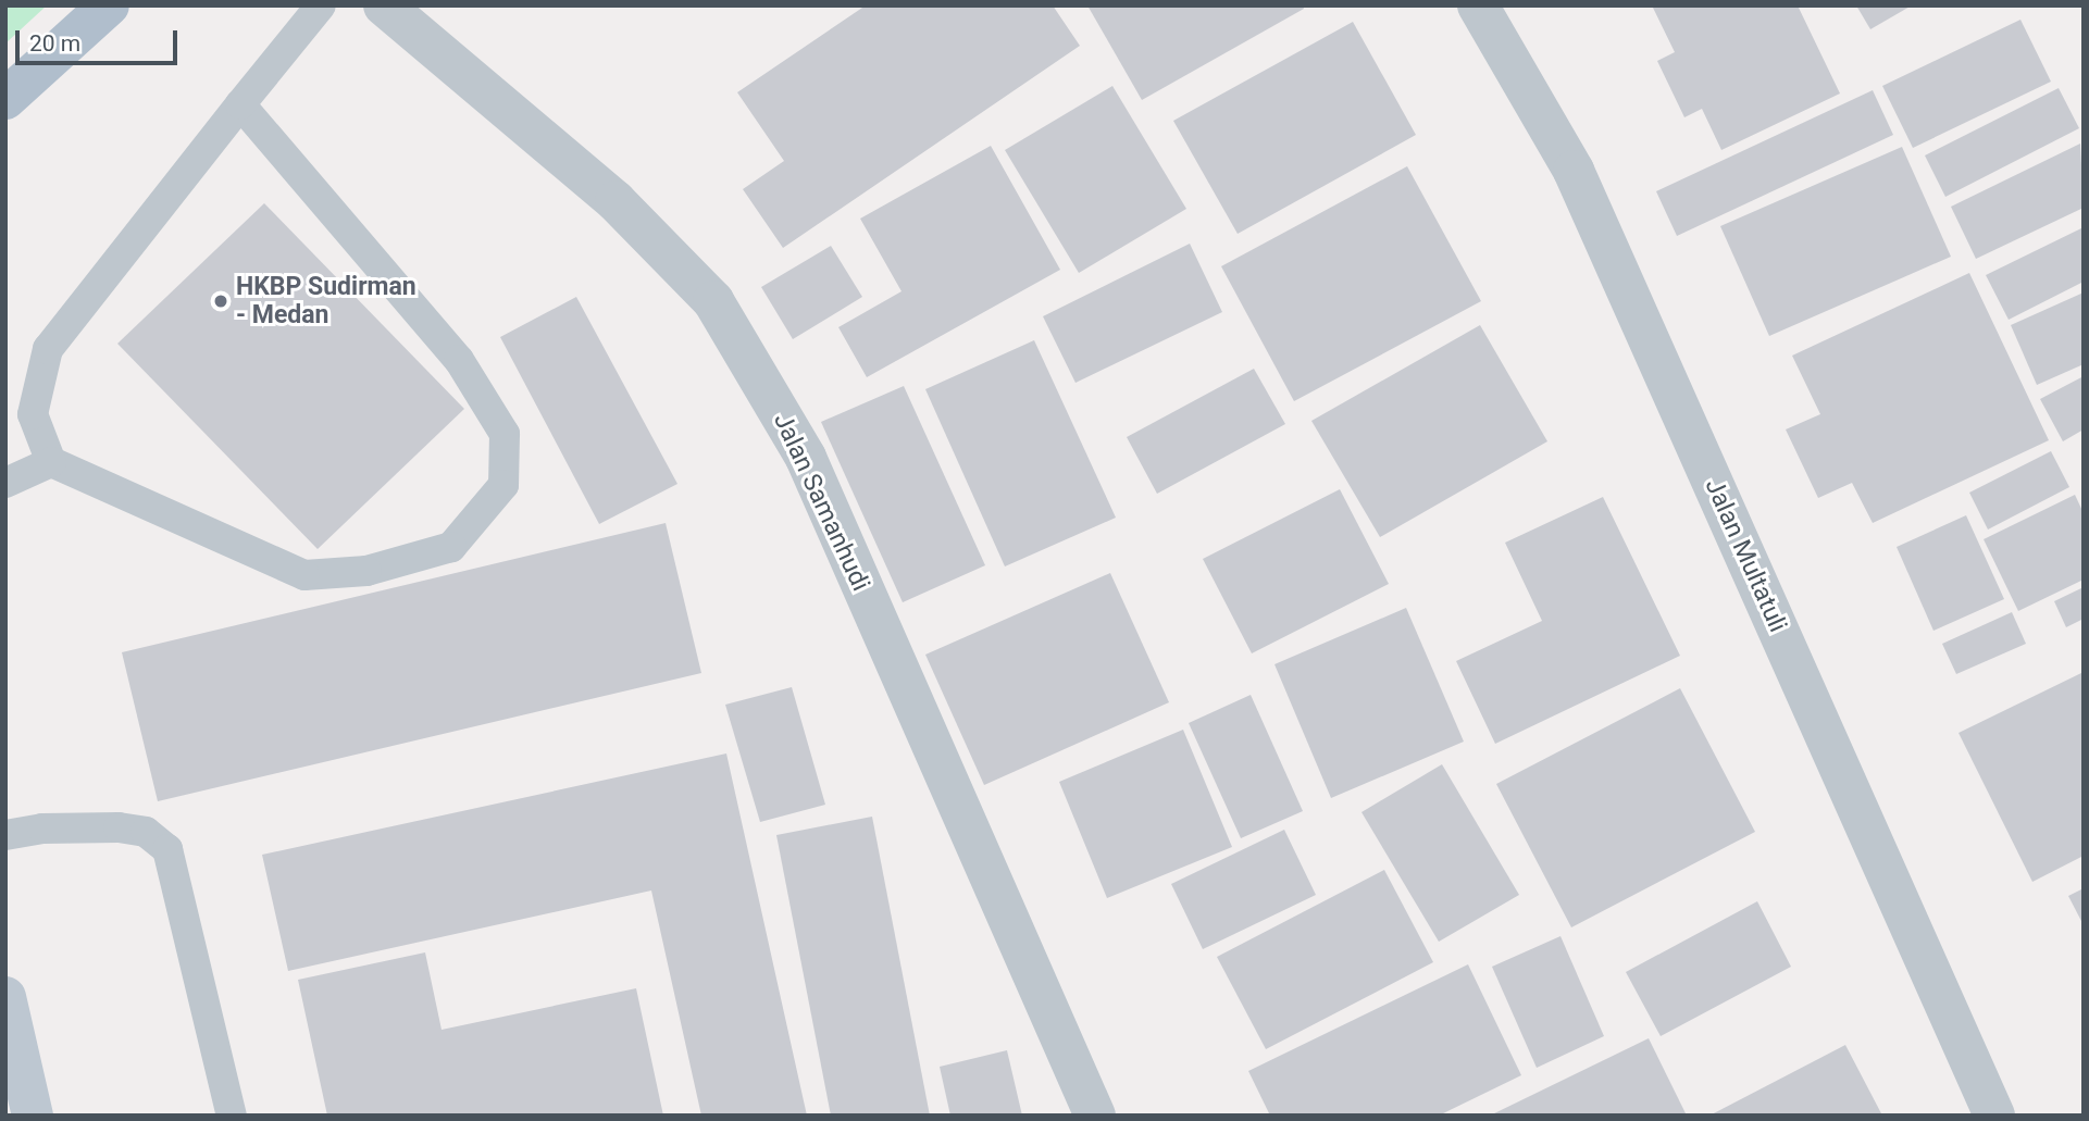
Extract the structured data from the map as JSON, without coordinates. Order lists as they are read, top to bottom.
{
  "streets": {
    "street": ["Jalan Samanhudi", "Jalan Multatuli"]
  },
  "places": ["HKBP Sudirman - Medan"],
  "scale_bar": "20 m"
}
